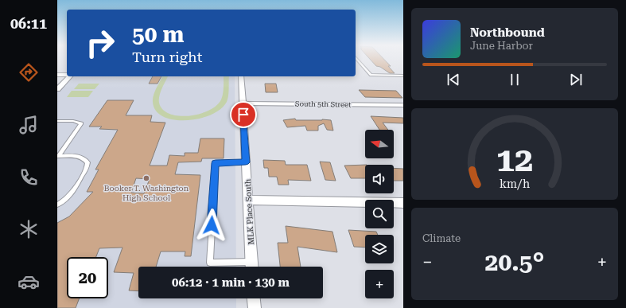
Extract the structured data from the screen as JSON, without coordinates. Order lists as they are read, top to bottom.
{
  "streets": {
    "street": ["South 5th Street", "MLK Place South"]
  },
  "crossings": [
    ["South 5th Street", "MLK Place South"]
  ],
  "places": ["Booker T. Washington High School"],
  "north": "left",
  "page": {
    "tabs": "06:11",
    "turn": ["50 m", "Turn right"],
    "song": ["Northbound", "June Harbor"],
    "map_buttons": "+",
    "tile": "Climate",
    "heat": ["−", "20.5°", "+"],
    "limit": "20",
    "trip": "06:12 · 1 min · 130 m",
    "gauge": ["12", "km/h"]
  }
}
